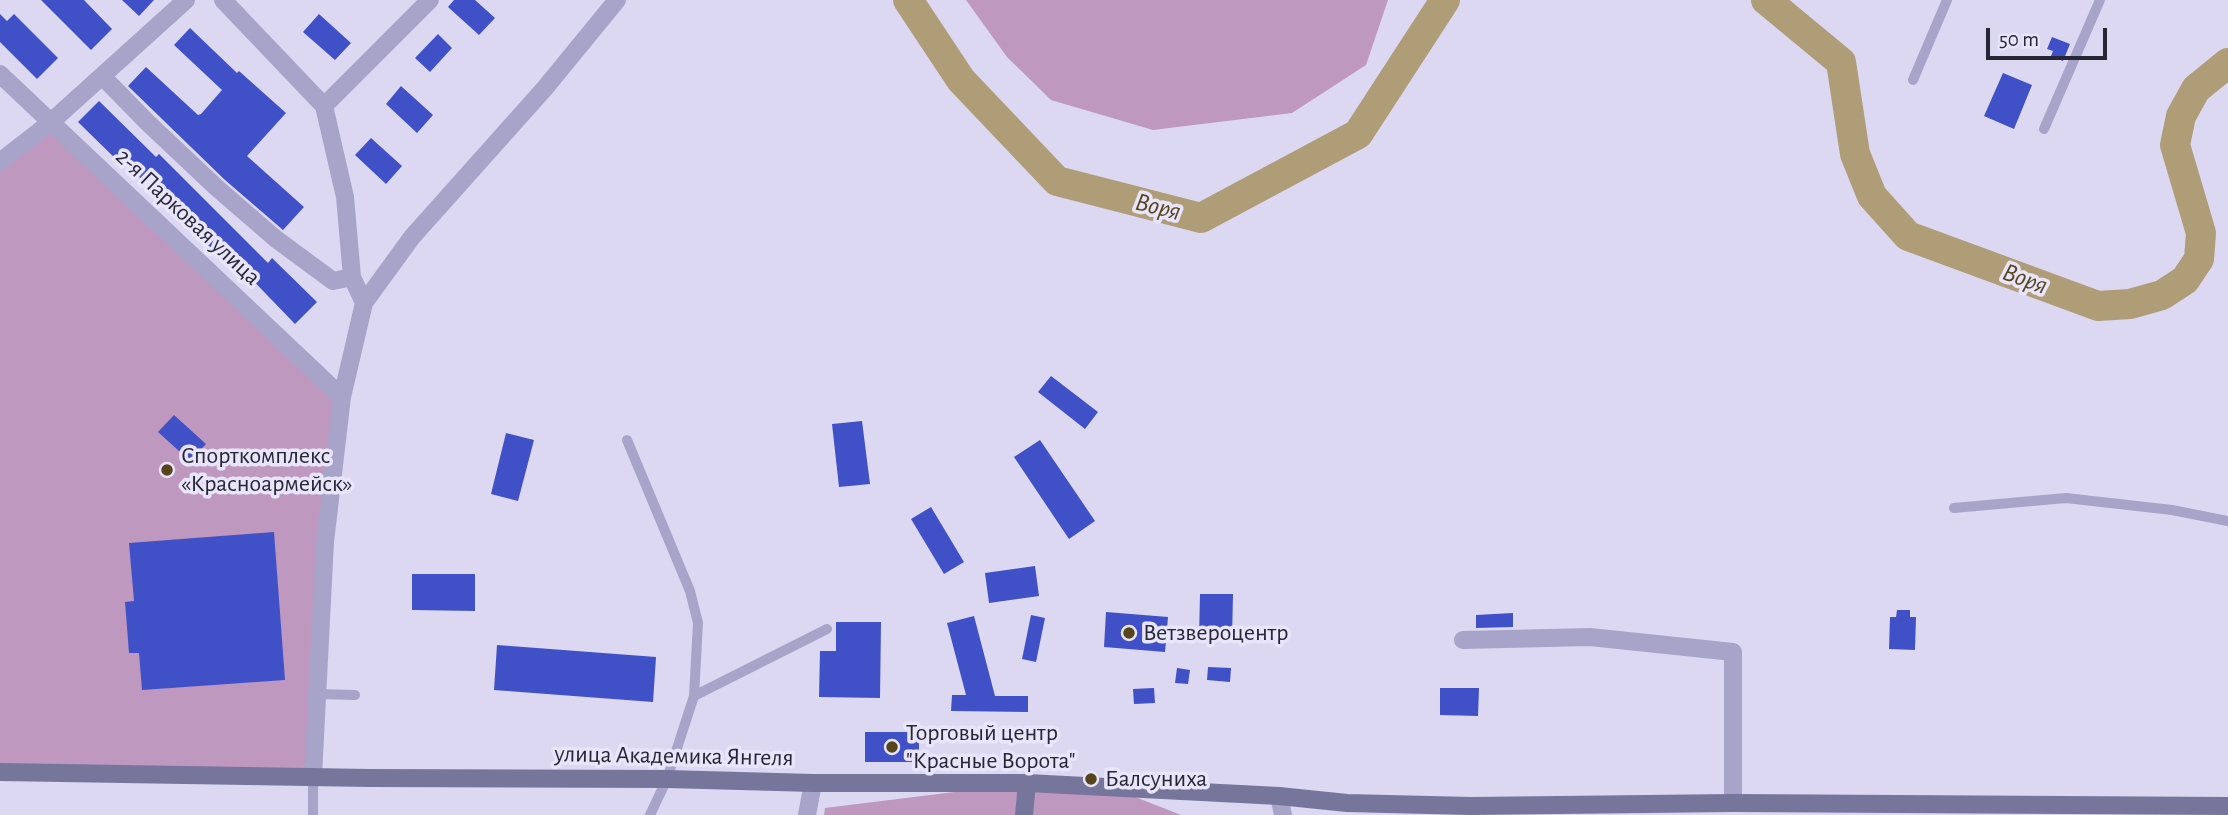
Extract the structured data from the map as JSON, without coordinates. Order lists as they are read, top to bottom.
{
  "streets": {
    "main road": ["улица Академика Янгеля"],
    "street": ["2-я Парковая улица"]
  },
  "water": ["Воря"],
  "places": [
    "Спорткомплекс «Красноармейск»",
    "Ветзвероцентр",
    "Торговый центр \"Красные Ворота\"",
    "Балсуниха"
  ],
  "scale_bar": "50 m"
}
